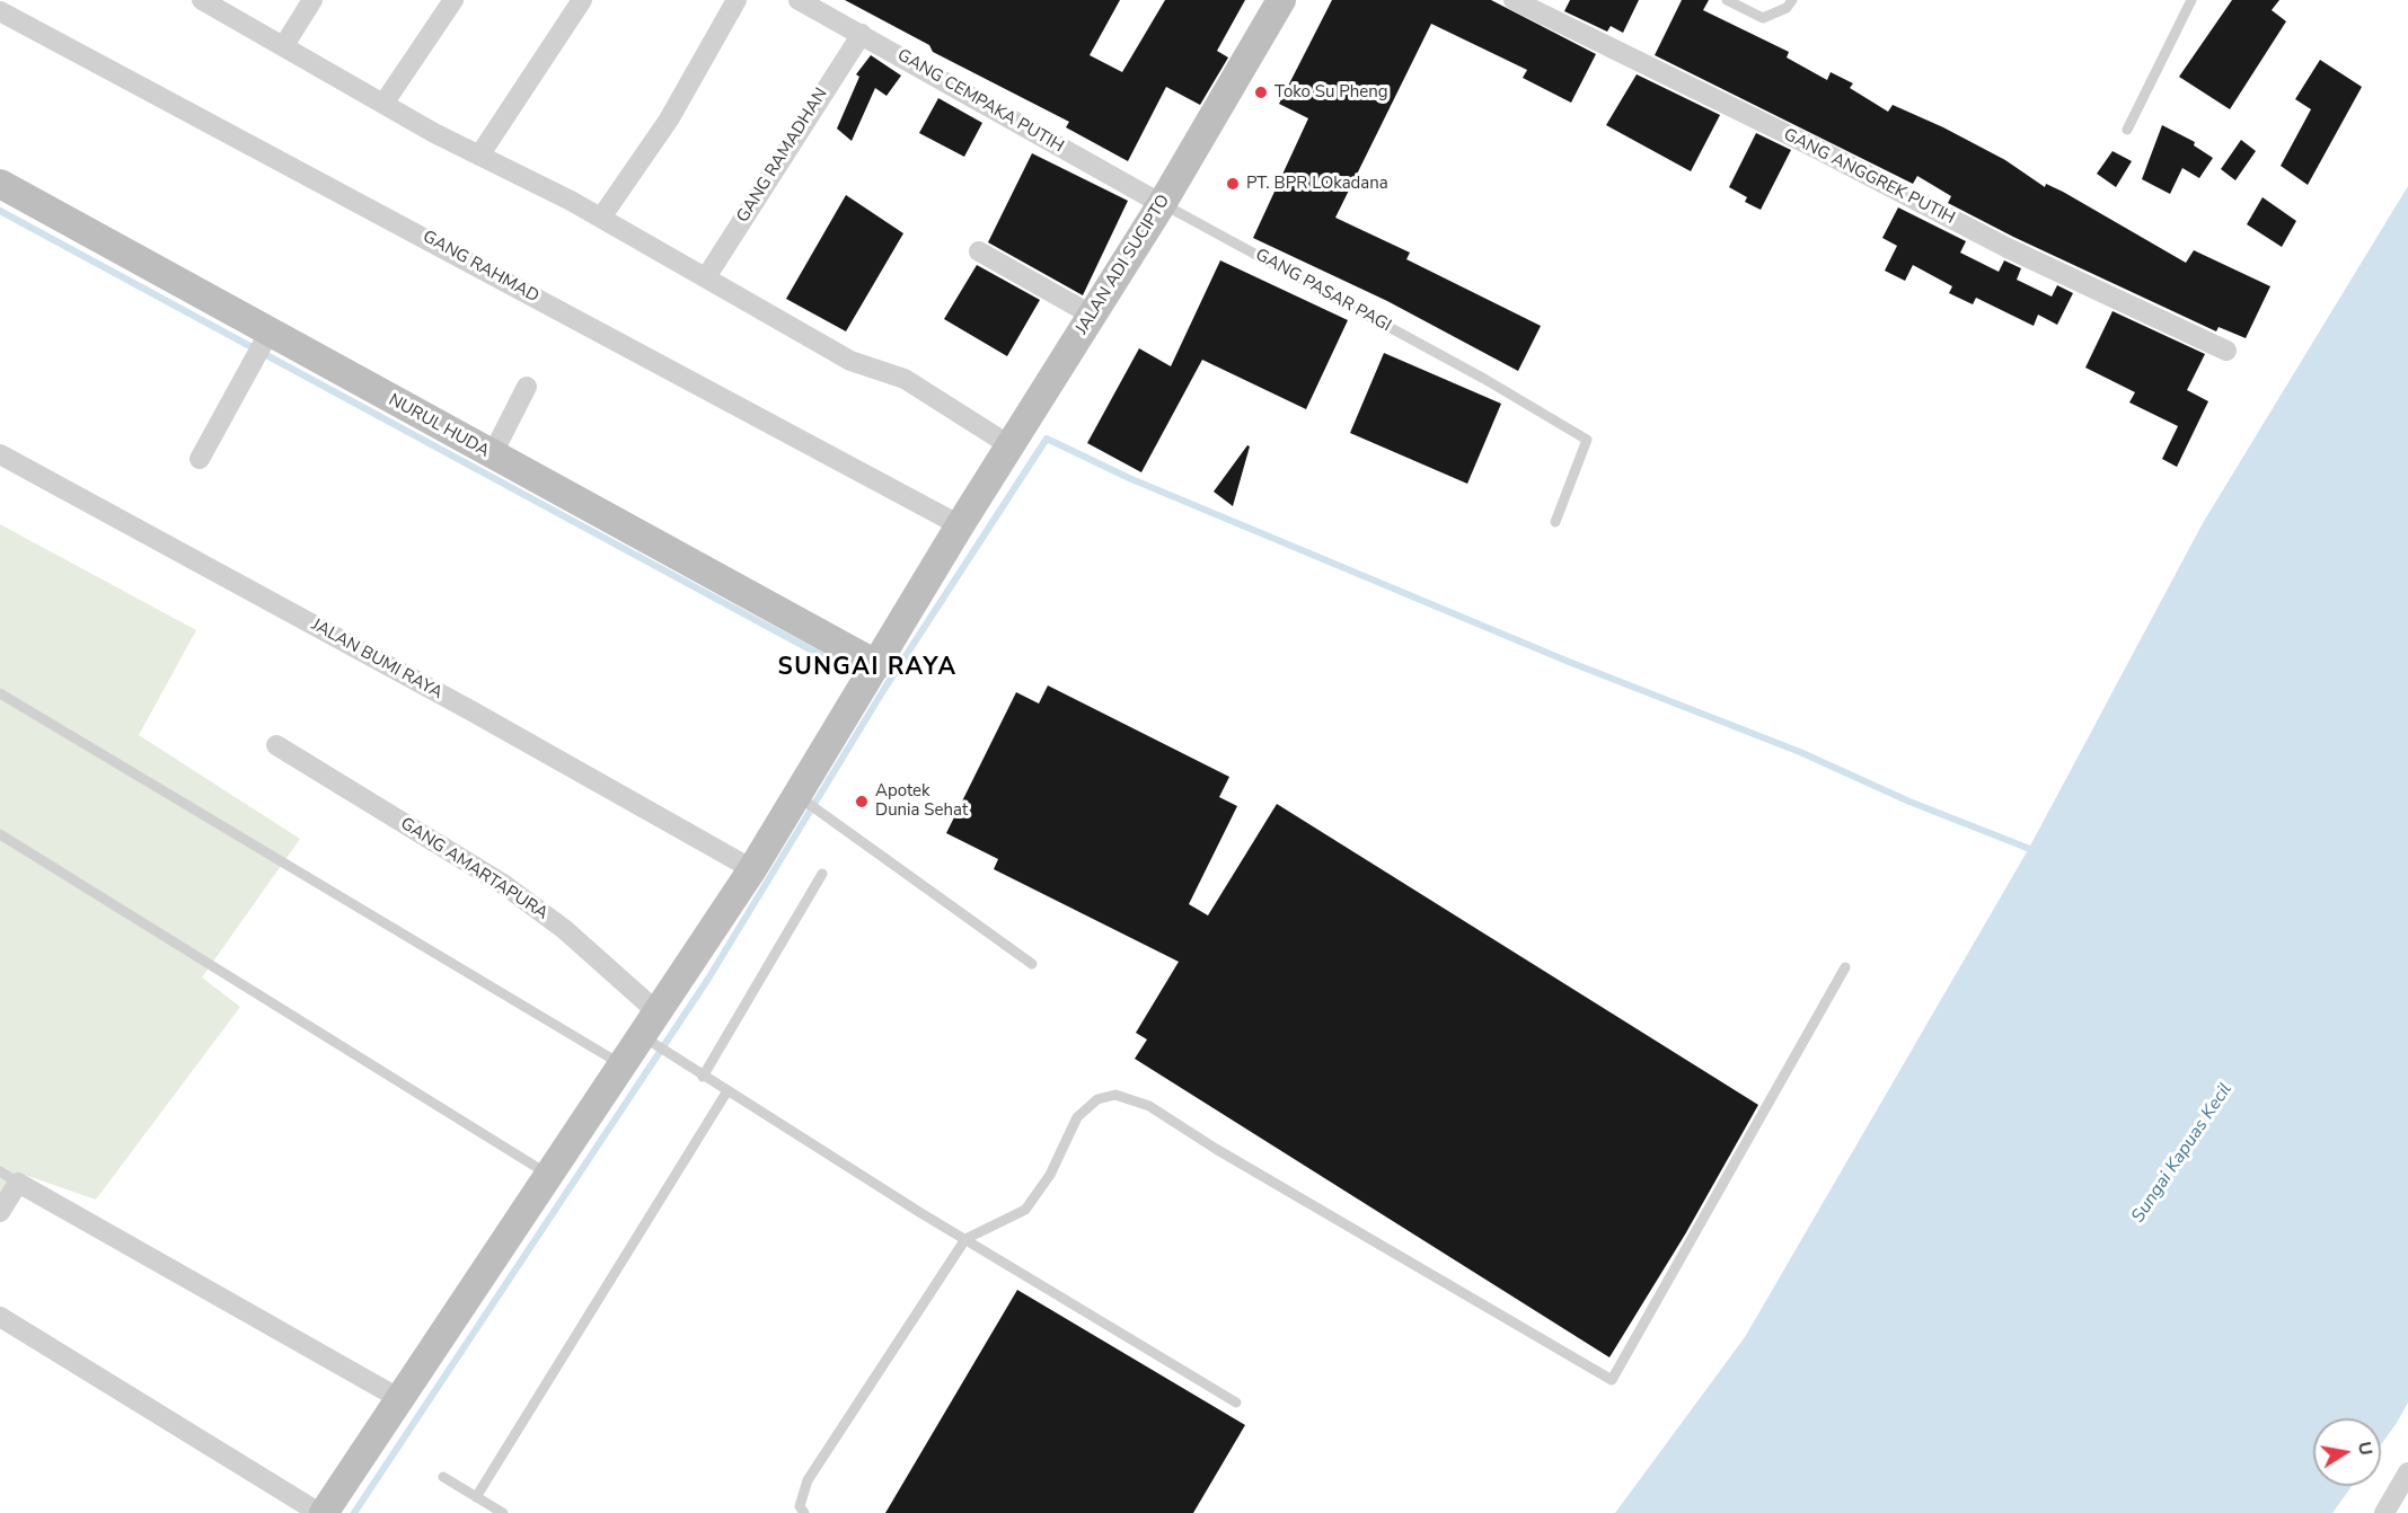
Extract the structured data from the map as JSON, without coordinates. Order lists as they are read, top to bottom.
{
  "streets": {
    "main road": ["JALAN ADI SUCIPTO", "NURUL HUDA"],
    "street": [
      "GANG CEMPAKA PUTIH",
      "GANG RAMADHAN",
      "GANG ANGGREK PUTIH",
      "GANG RAHMAD",
      "JALAN BUMI RAYA",
      "GANG AMARTAPURA"
    ],
    "lane": ["GANG PASAR PAGI"]
  },
  "crossings": [
    ["GANG CEMPAKA PUTIH", "GANG RAMADHAN"],
    ["GANG CEMPAKA PUTIH", "JALAN ADI SUCIPTO"],
    ["GANG CEMPAKA PUTIH", "GANG PASAR PAGI"],
    ["JALAN ADI SUCIPTO", "GANG RAHMAD"],
    ["JALAN ADI SUCIPTO", "GANG PASAR PAGI"],
    ["JALAN ADI SUCIPTO", "NURUL HUDA"],
    ["JALAN ADI SUCIPTO", "JALAN BUMI RAYA"],
    ["JALAN ADI SUCIPTO", "GANG AMARTAPURA"]
  ],
  "districts": ["SUNGAI RAYA"],
  "water": ["Sungai Kapuas Kecil"],
  "places": ["Toko Su Pheng", "PT. BPR LOkadana", "Apotek Dunia Sehat"],
  "north": "right"
}
